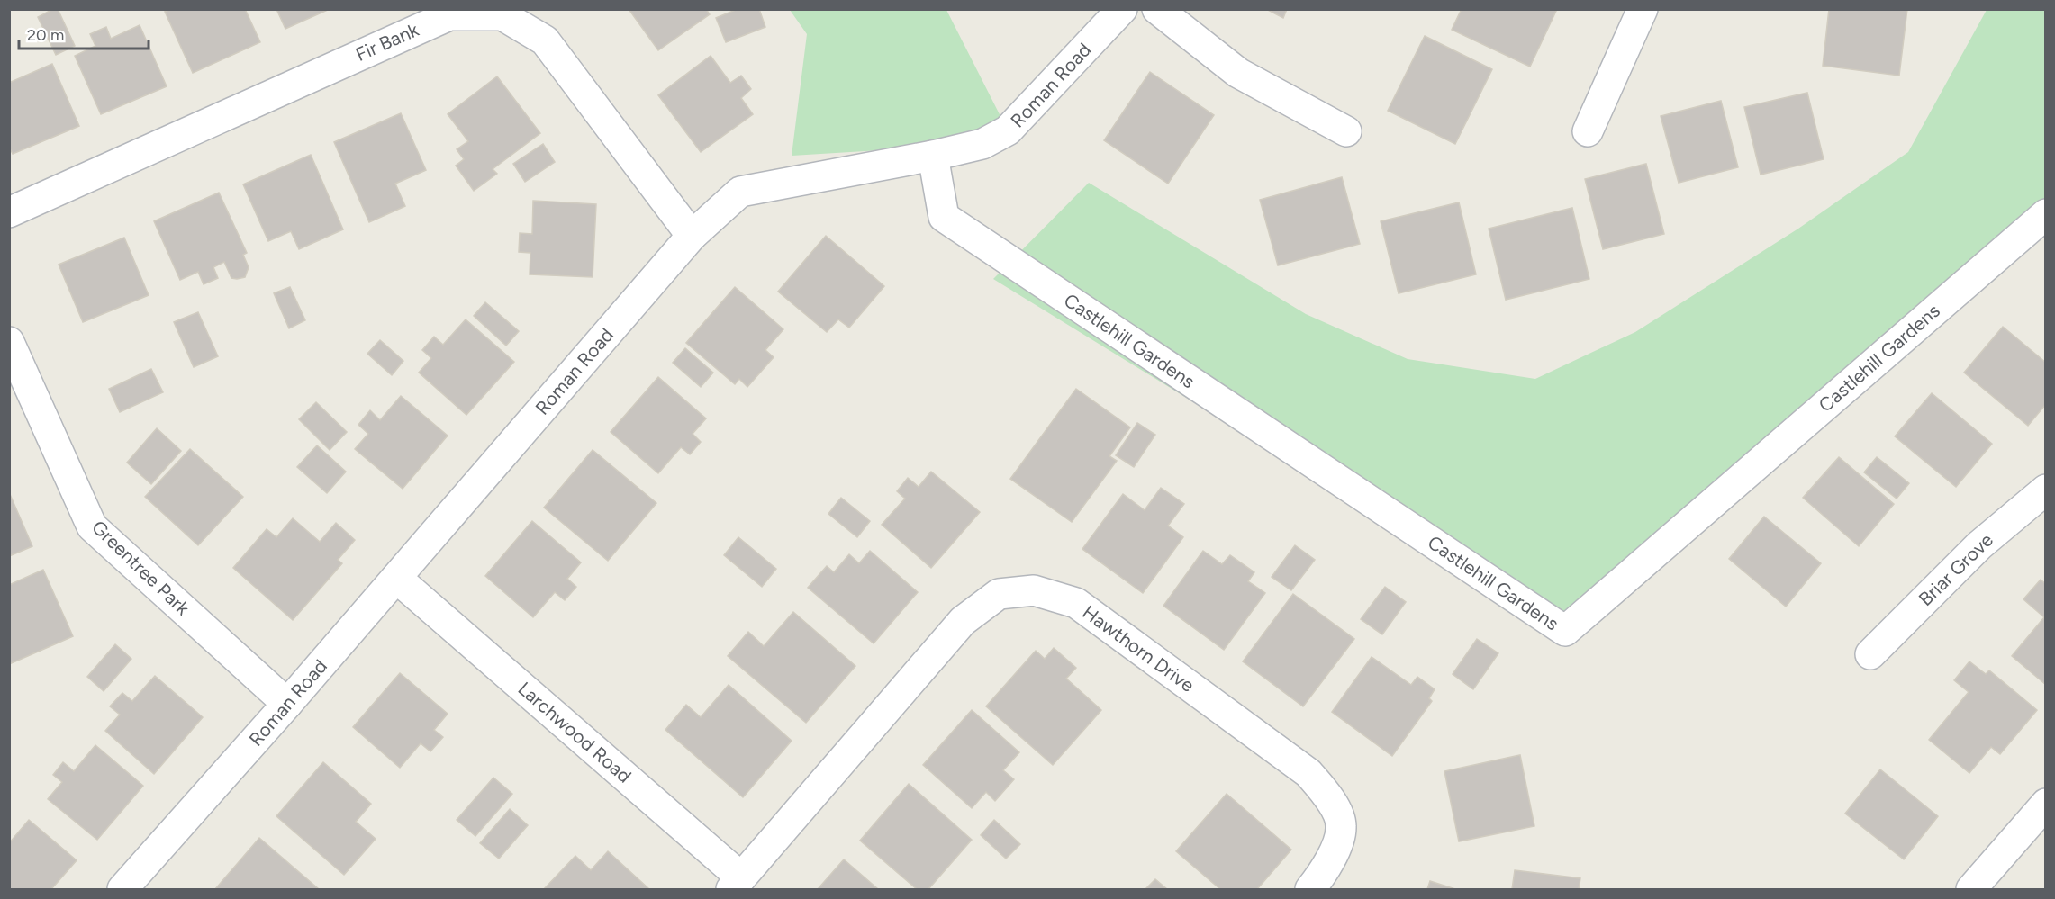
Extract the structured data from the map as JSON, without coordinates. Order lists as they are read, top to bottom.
{
  "streets": {
    "street": [
      "Fir Bank",
      "Roman Road",
      "Castlehill Gardens",
      "Greentree Park",
      "Briar Grove",
      "Hawthorn Drive",
      "Larchwood Road"
    ]
  },
  "crossings": [
    ["Fir Bank", "Roman Road"],
    ["Roman Road", "Castlehill Gardens"],
    ["Roman Road", "Greentree Park"],
    ["Roman Road", "Larchwood Road"],
    ["Hawthorn Drive", "Larchwood Road"]
  ],
  "scale_bar": "20 m"
}
